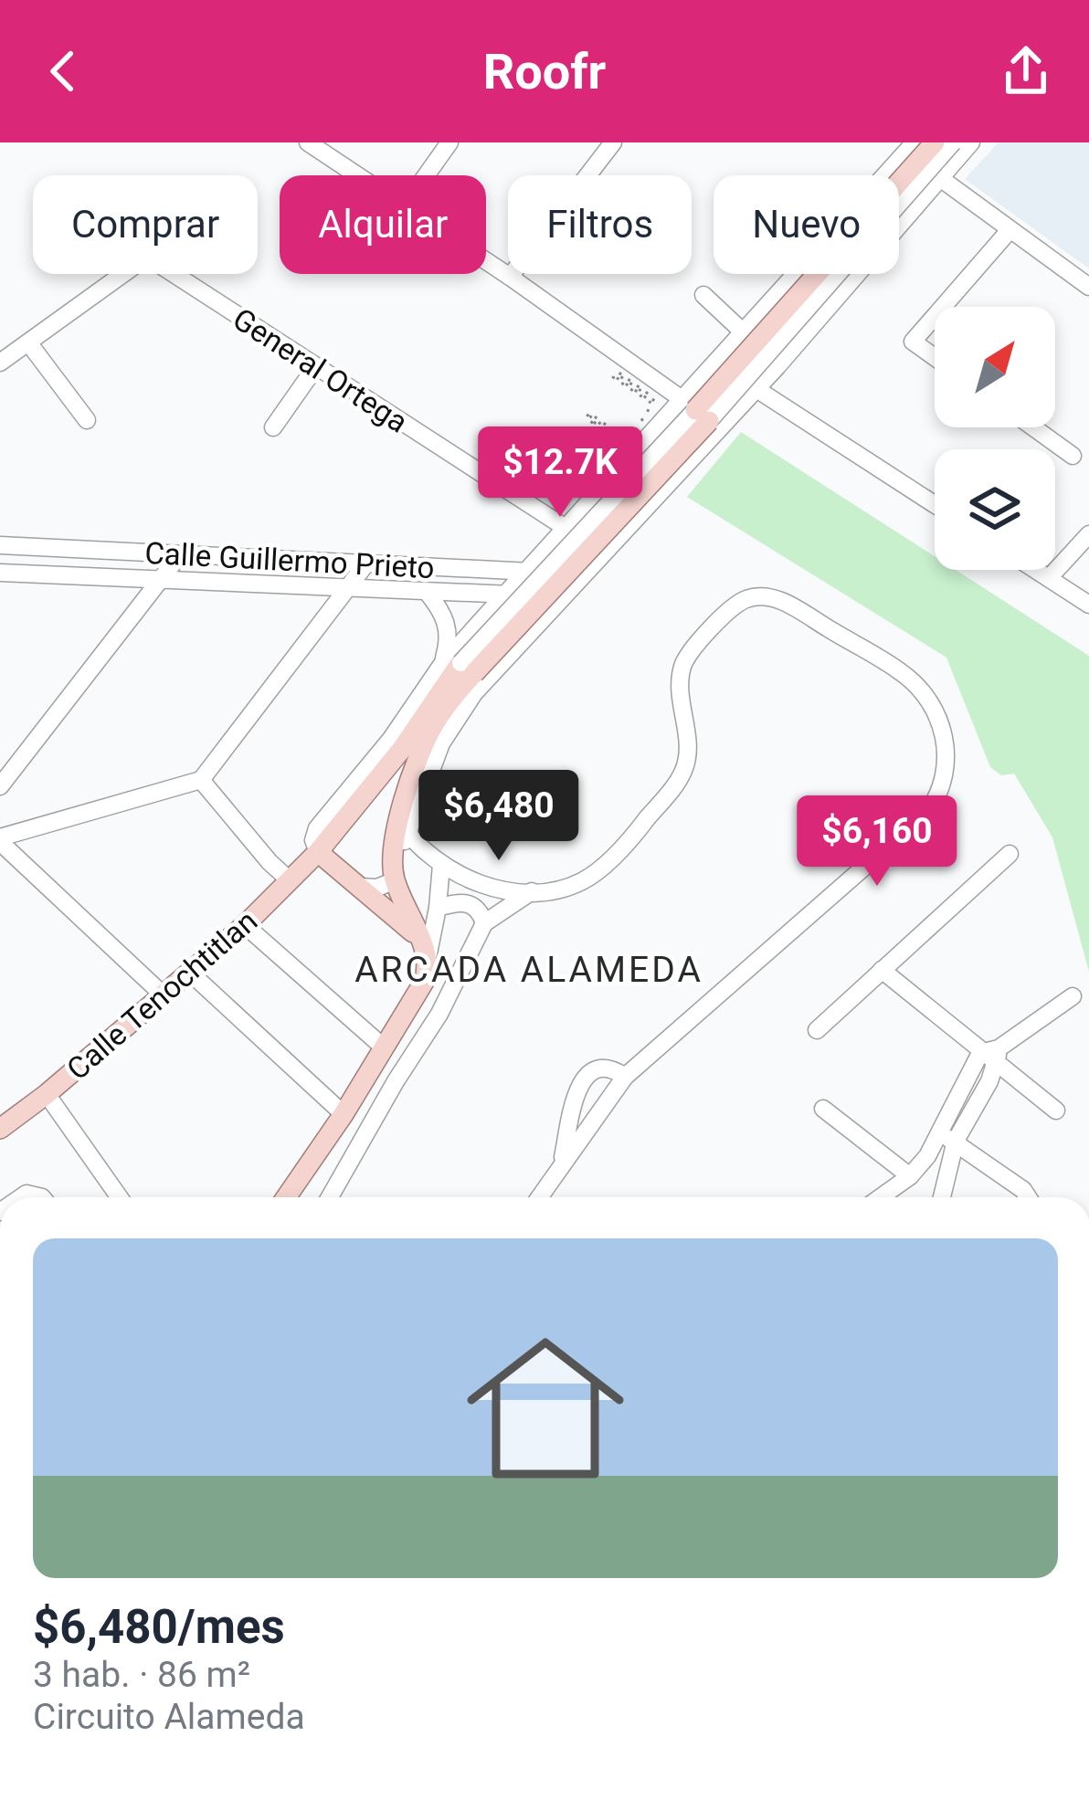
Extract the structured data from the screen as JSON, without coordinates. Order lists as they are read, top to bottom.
{
  "streets": {
    "main road": ["Calle Tenochtitlan"],
    "street": ["General Ortega", "Calle Guillermo Prieto"]
  },
  "crossings": [
    ["General Ortega", "Calle Tenochtitlan"],
    ["Calle Guillermo Prieto", "Calle Tenochtitlan"]
  ],
  "districts": ["ARCADA ALAMEDA"],
  "north": "top right",
  "page": {
    "header": "Roofr",
    "chip": [
      "Comprar",
      "Alquilar",
      "Filtros",
      "Nuevo"
    ],
    "price": ["$12.7K", "$6,480", "$6,160"],
    "list": [
      {
        "name": "$6,480/mes",
        "note": "3 hab. · 86 m² · Circuito Alameda"
      }
    ]
  }
}
